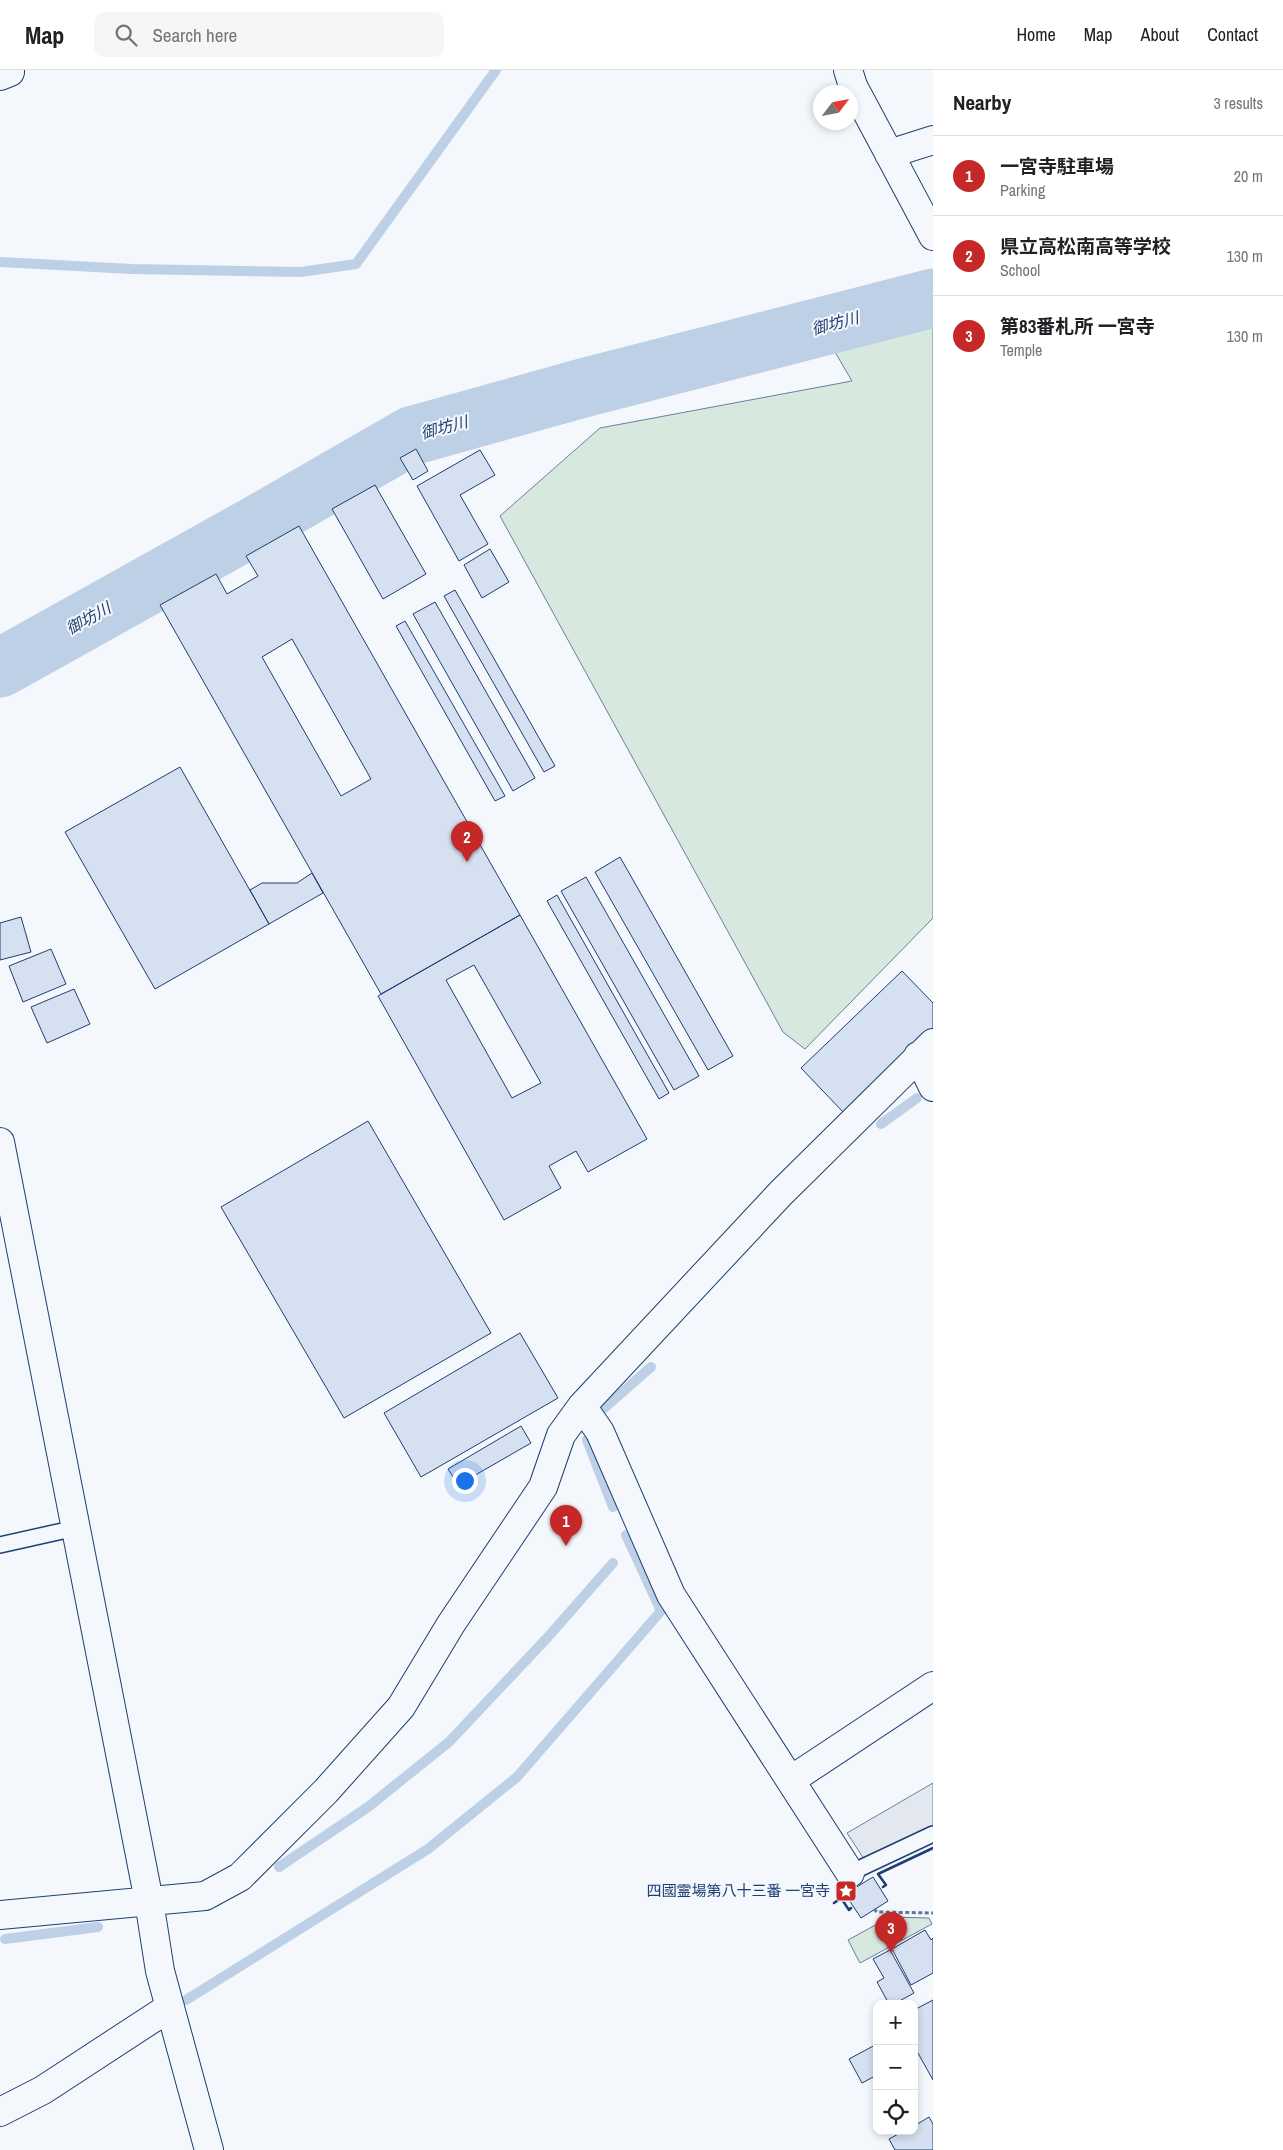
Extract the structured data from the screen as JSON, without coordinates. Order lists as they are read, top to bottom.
{
  "water": ["御坊川"],
  "places": {
    "place": ["四國霊場第八十三番 一宮寺"]
  },
  "north": "top right",
  "page": {
    "header": "Map",
    "search": "Search here",
    "nav": [
      "Home",
      "Map",
      "About",
      "Contact"
    ],
    "heading": ["Nearby", "3 results"],
    "list": [
      {
        "mark": "1",
        "name": "一宮寺駐車場",
        "note": "Parking",
        "value": "20 m"
      },
      {
        "mark": "2",
        "name": "県立高松南高等学校",
        "note": "School",
        "value": "130 m"
      },
      {
        "mark": "3",
        "name": "第83番札所 一宮寺",
        "note": "Temple",
        "value": "130 m"
      }
    ],
    "pins": ["2", "1", "3"],
    "map_buttons": ["+", "−"]
  }
}
